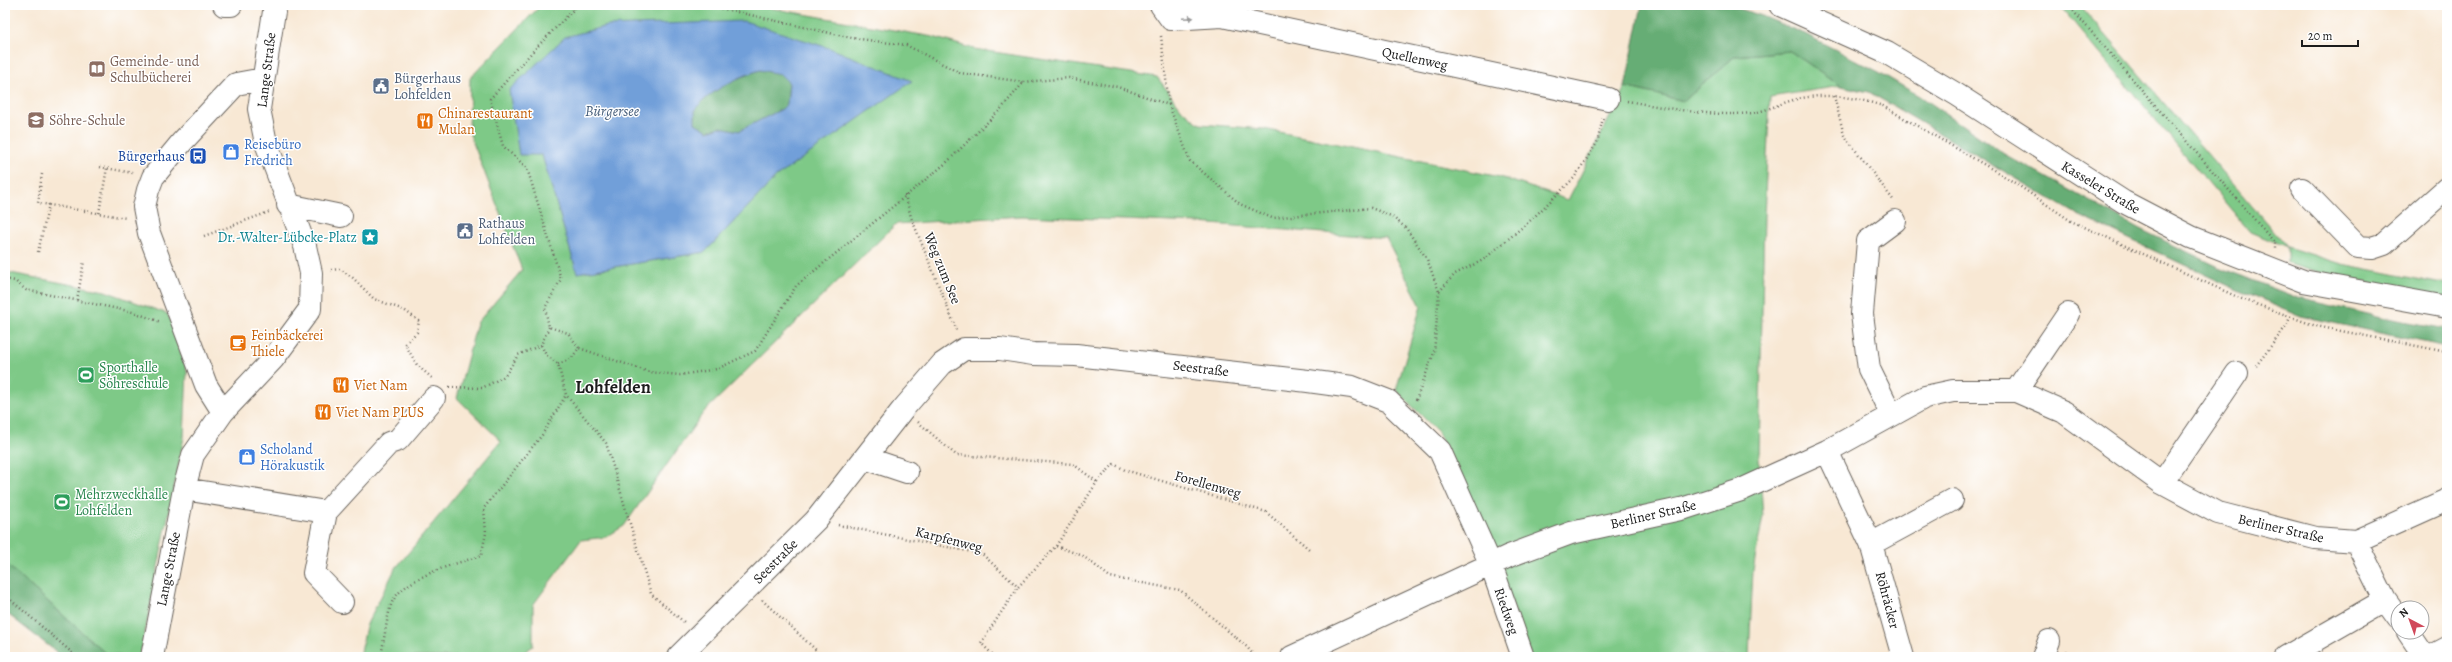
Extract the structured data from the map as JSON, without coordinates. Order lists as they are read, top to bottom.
{
  "streets": {
    "street": [
      "Quellenweg",
      "Lange Straße",
      "Kasseler Straße",
      "Seestraße",
      "Berliner Straße",
      "Röhräcker",
      "Riedweg"
    ],
    "path": ["Weg zum See", "Forellenweg", "Karpfenweg"]
  },
  "crossings": [
    ["Weg zum See", "Seestraße"],
    ["Seestraße", "Berliner Straße"],
    ["Seestraße", "Karpfenweg"],
    ["Seestraße", "Riedweg"],
    ["Berliner Straße", "Röhräcker"],
    ["Berliner Straße", "Riedweg"]
  ],
  "districts": ["Lohfelden"],
  "water": ["Bürgersee"],
  "places": {
    "library": ["Gemeinde- und Schulbücherei"],
    "public building": ["Bürgerhaus Lohfelden", "Rathaus Lohfelden"],
    "school or university": ["Söhre-Schule"],
    "restaurant": ["Chinarestaurant Mulan", "Viet Nam", "Viet Nam PLUS"],
    "shop": ["Reisebüro Fredrich", "Scholand Hörakustik"],
    "bus stop": ["Bürgerhaus"],
    "place": ["Dr.-Walter-Lübcke-Platz"],
    "cafe": ["Feinbäckerei Thiele"],
    "sports": ["Sporthalle Söhreschule", "Mehrzweckhalle Lohfelden"]
  },
  "scale_bar": "20 m",
  "north": "top left"
}
